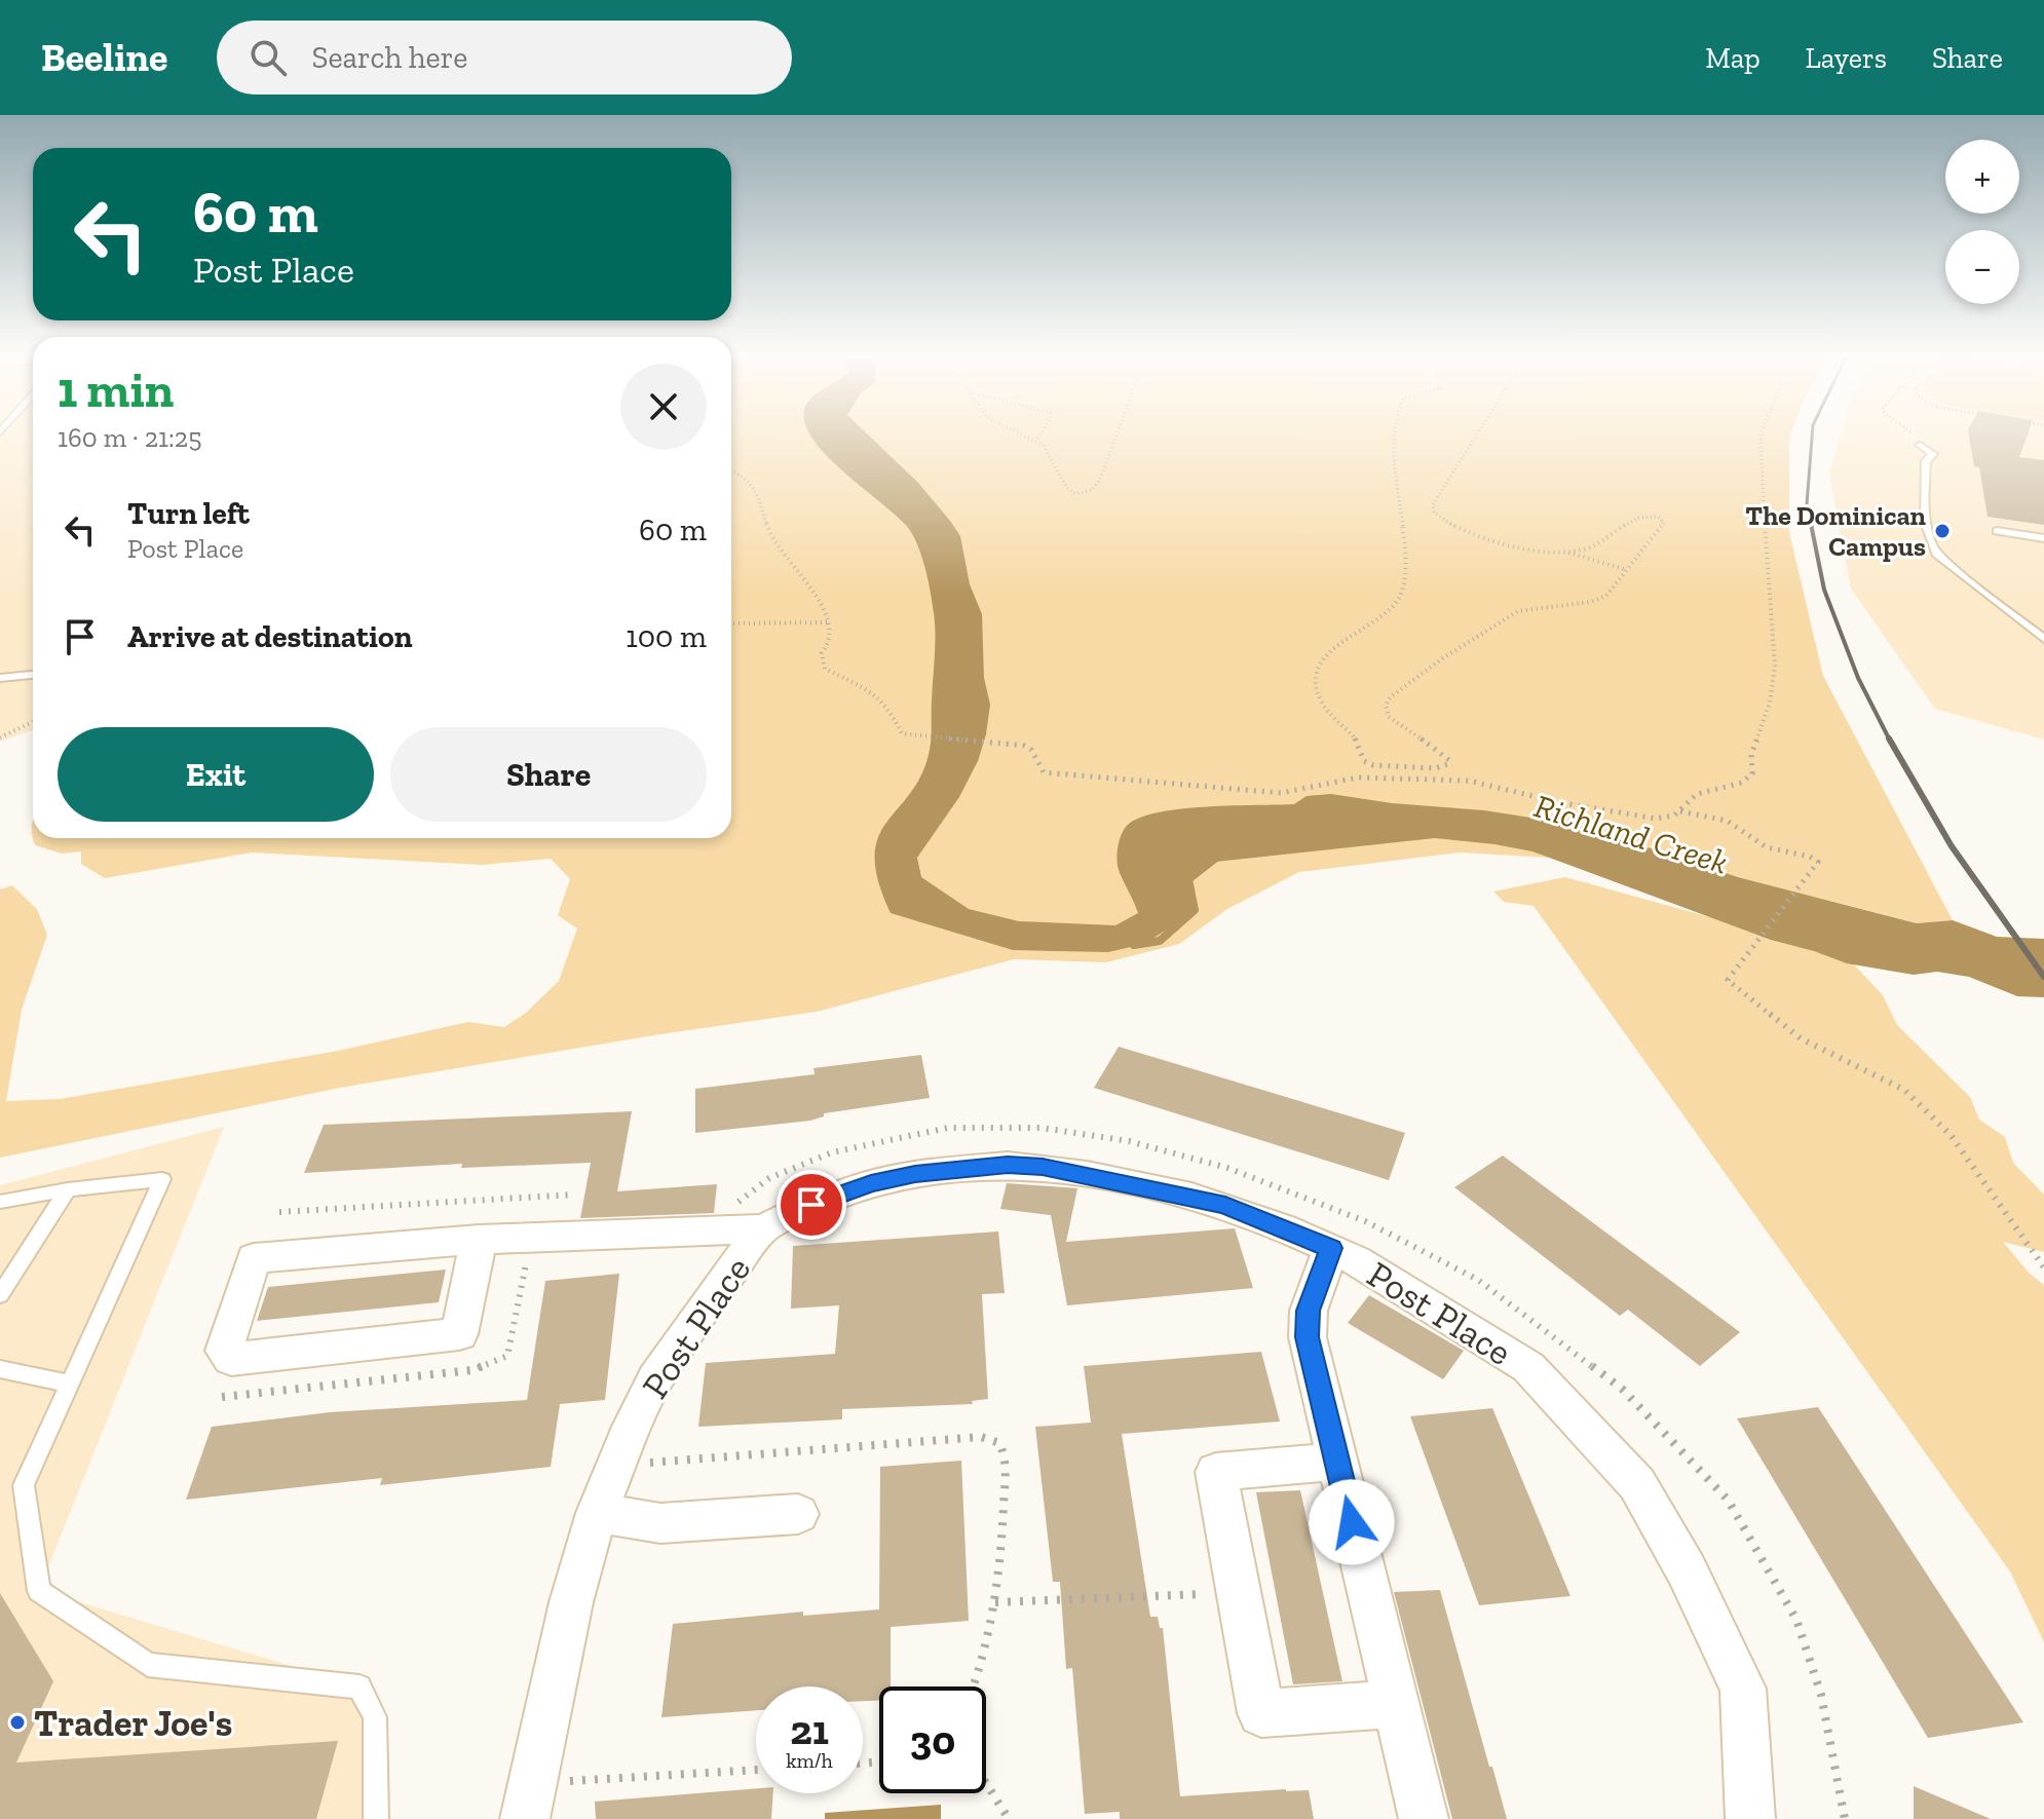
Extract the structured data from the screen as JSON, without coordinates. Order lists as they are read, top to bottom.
{
  "streets": {
    "street": ["Post Place"]
  },
  "water": ["Richland Creek"],
  "places": ["The Dominican Campus", "Trader Joe's"],
  "page": {
    "header": "Beeline",
    "search": "Search here",
    "nav": ["Map", "Layers", "Share"],
    "map_buttons": ["+", "−"],
    "turn": ["60 m", "Post Place"],
    "heading": ["1 min", "160 m · 21:25"],
    "list": [
      {
        "name": "Turn left",
        "note": "Post Place",
        "value": "60 m"
      },
      {
        "name": "Arrive at destination",
        "value": "100 m"
      }
    ],
    "buttons": ["Exit", "Share"],
    "speed": "21 km/h",
    "limit": "30"
  }
}
